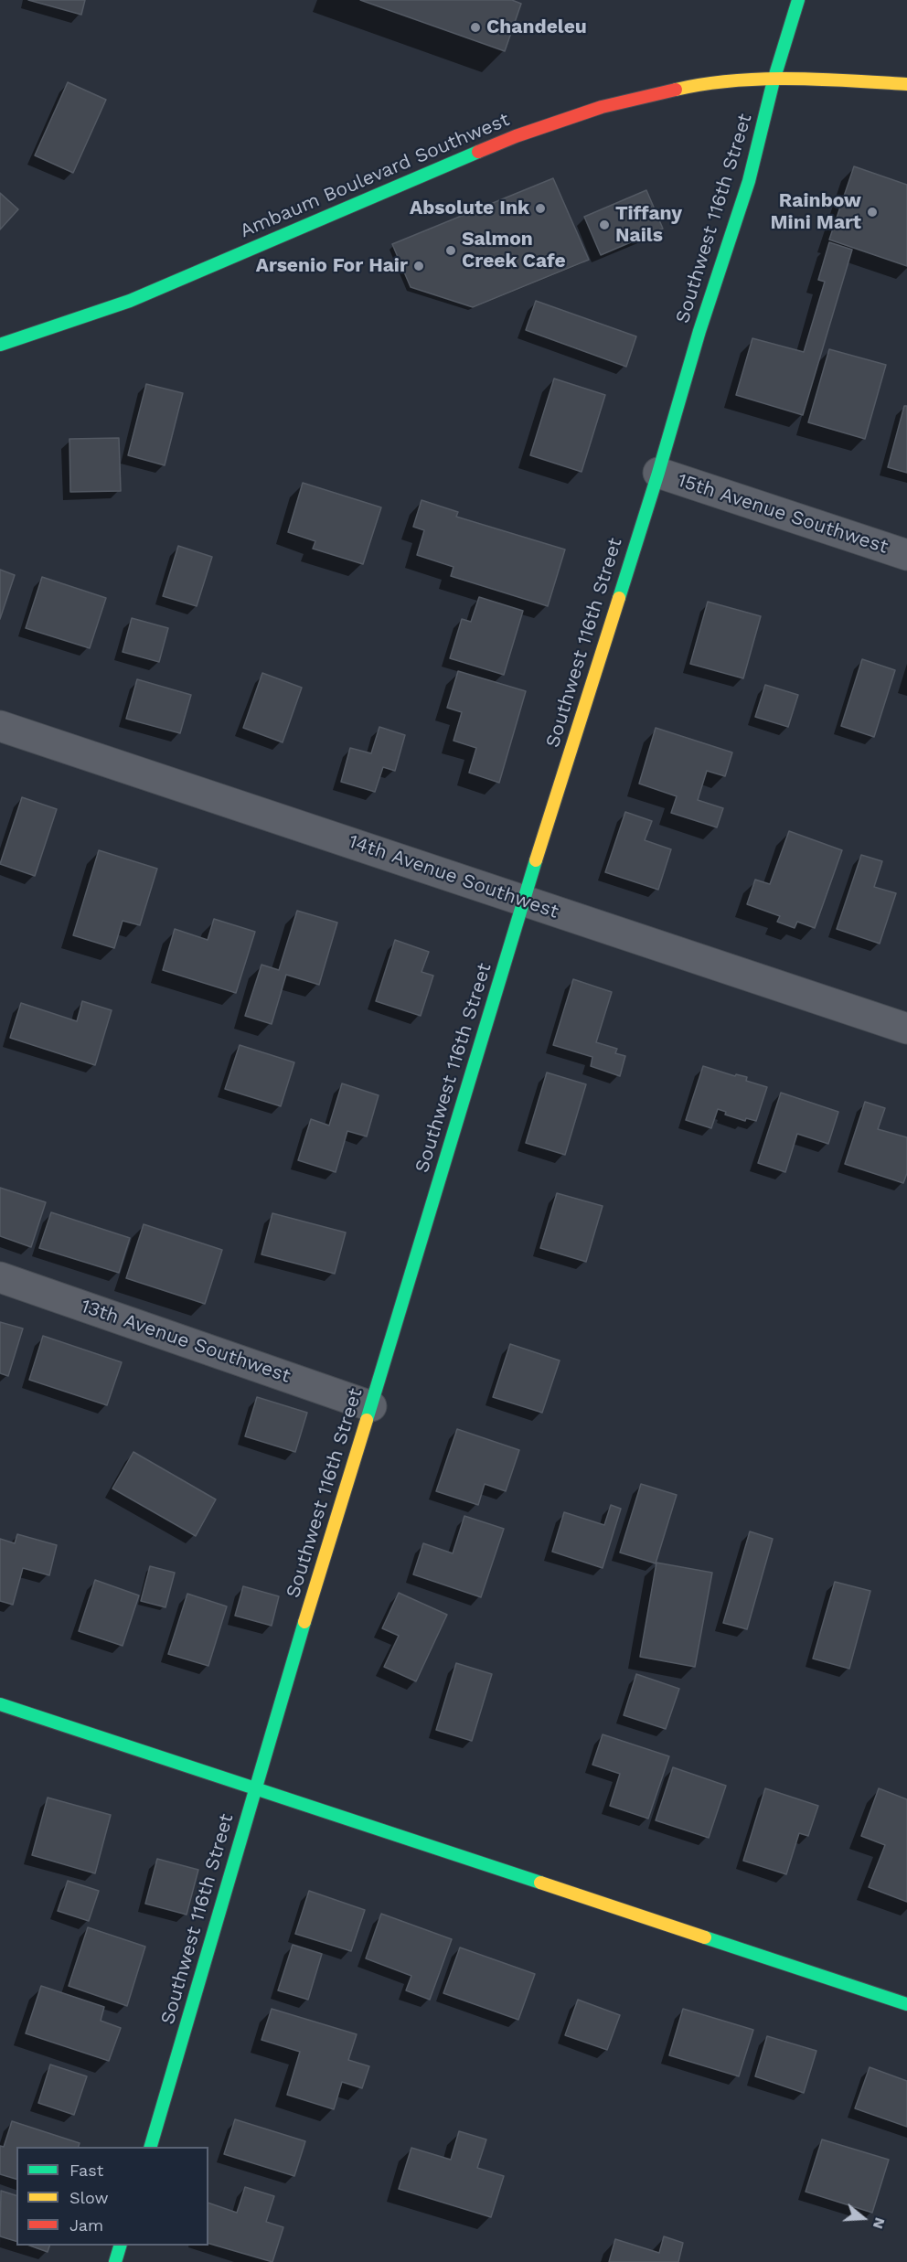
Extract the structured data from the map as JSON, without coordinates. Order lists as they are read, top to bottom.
{
  "streets": {
    "street": [
      "Ambaum Boulevard Southwest",
      "Southwest 116th Street",
      "15th Avenue Southwest",
      "14th Avenue Southwest",
      "13th Avenue Southwest"
    ]
  },
  "crossings": [
    ["Ambaum Boulevard Southwest", "Southwest 116th Street"],
    ["Southwest 116th Street", "15th Avenue Southwest"],
    ["Southwest 116th Street", "14th Avenue Southwest"],
    ["Southwest 116th Street", "13th Avenue Southwest"]
  ],
  "places": [
    "Chandeleu",
    "Absolute Ink",
    "Rainbow Mini Mart",
    "Tiffany Nails",
    "Salmon Creek Cafe",
    "Arsenio For Hair"
  ],
  "legend": ["Fast", "Slow", "Jam"],
  "north": "right"
}
